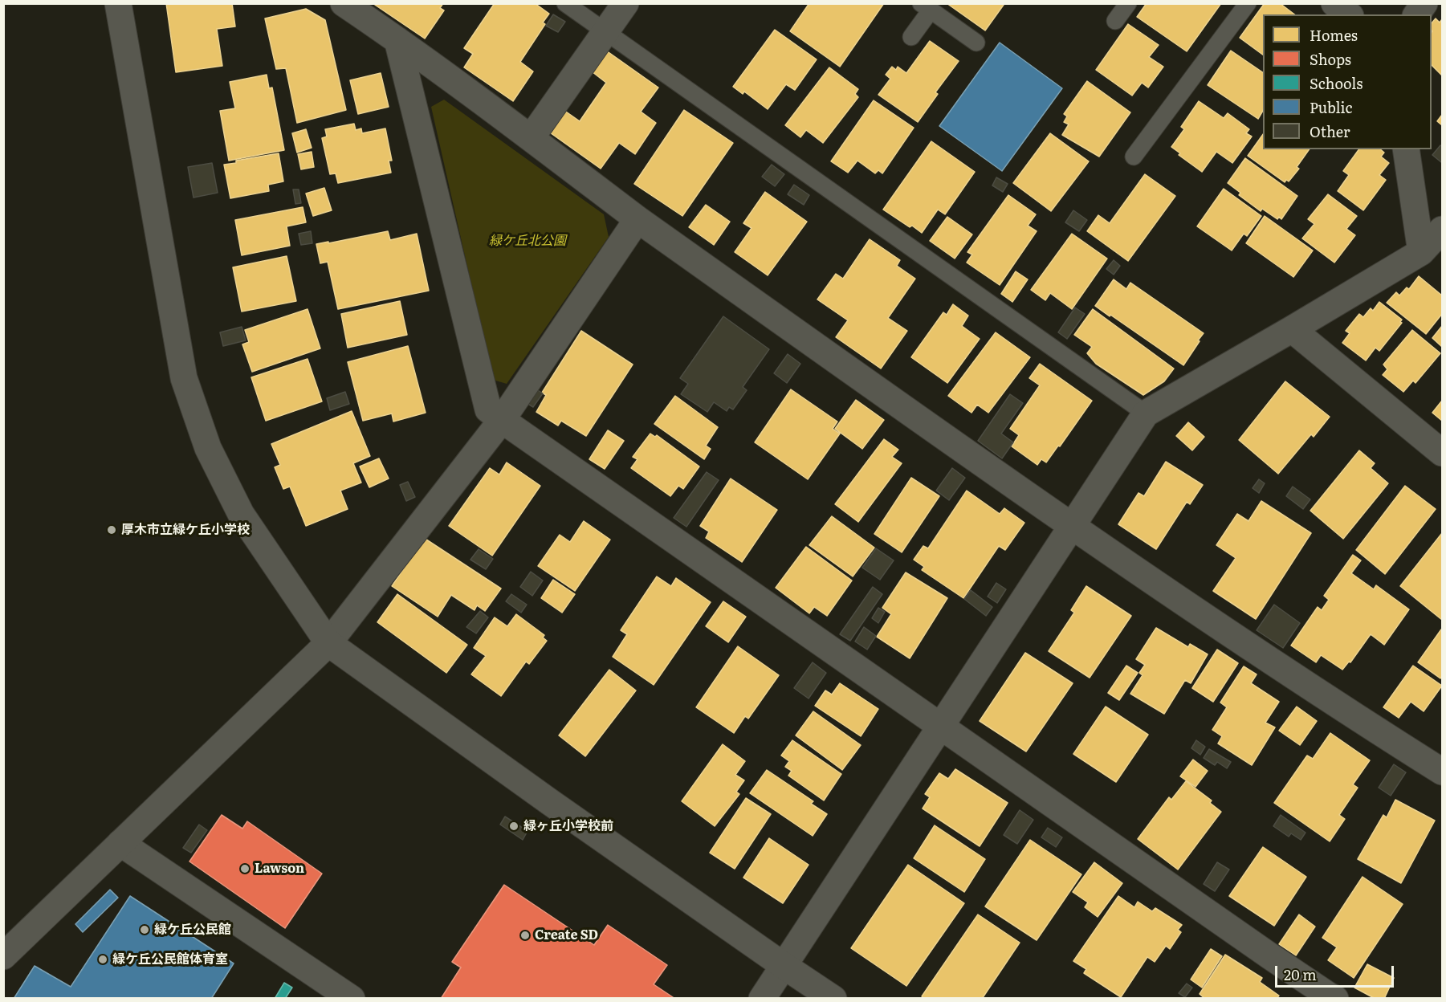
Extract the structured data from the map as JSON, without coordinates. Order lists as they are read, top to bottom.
{
  "parks": ["緑ケ丘北公園"],
  "places": [
    "厚木市立緑ケ丘小学校",
    "緑ヶ丘小学校前",
    "Lawson",
    "緑ケ丘公民館",
    "Create SD",
    "緑ケ丘公民館体育室"
  ],
  "legend": [
    "Homes",
    "Shops",
    "Schools",
    "Public",
    "Other"
  ],
  "scale_bar": "20 m"
}
